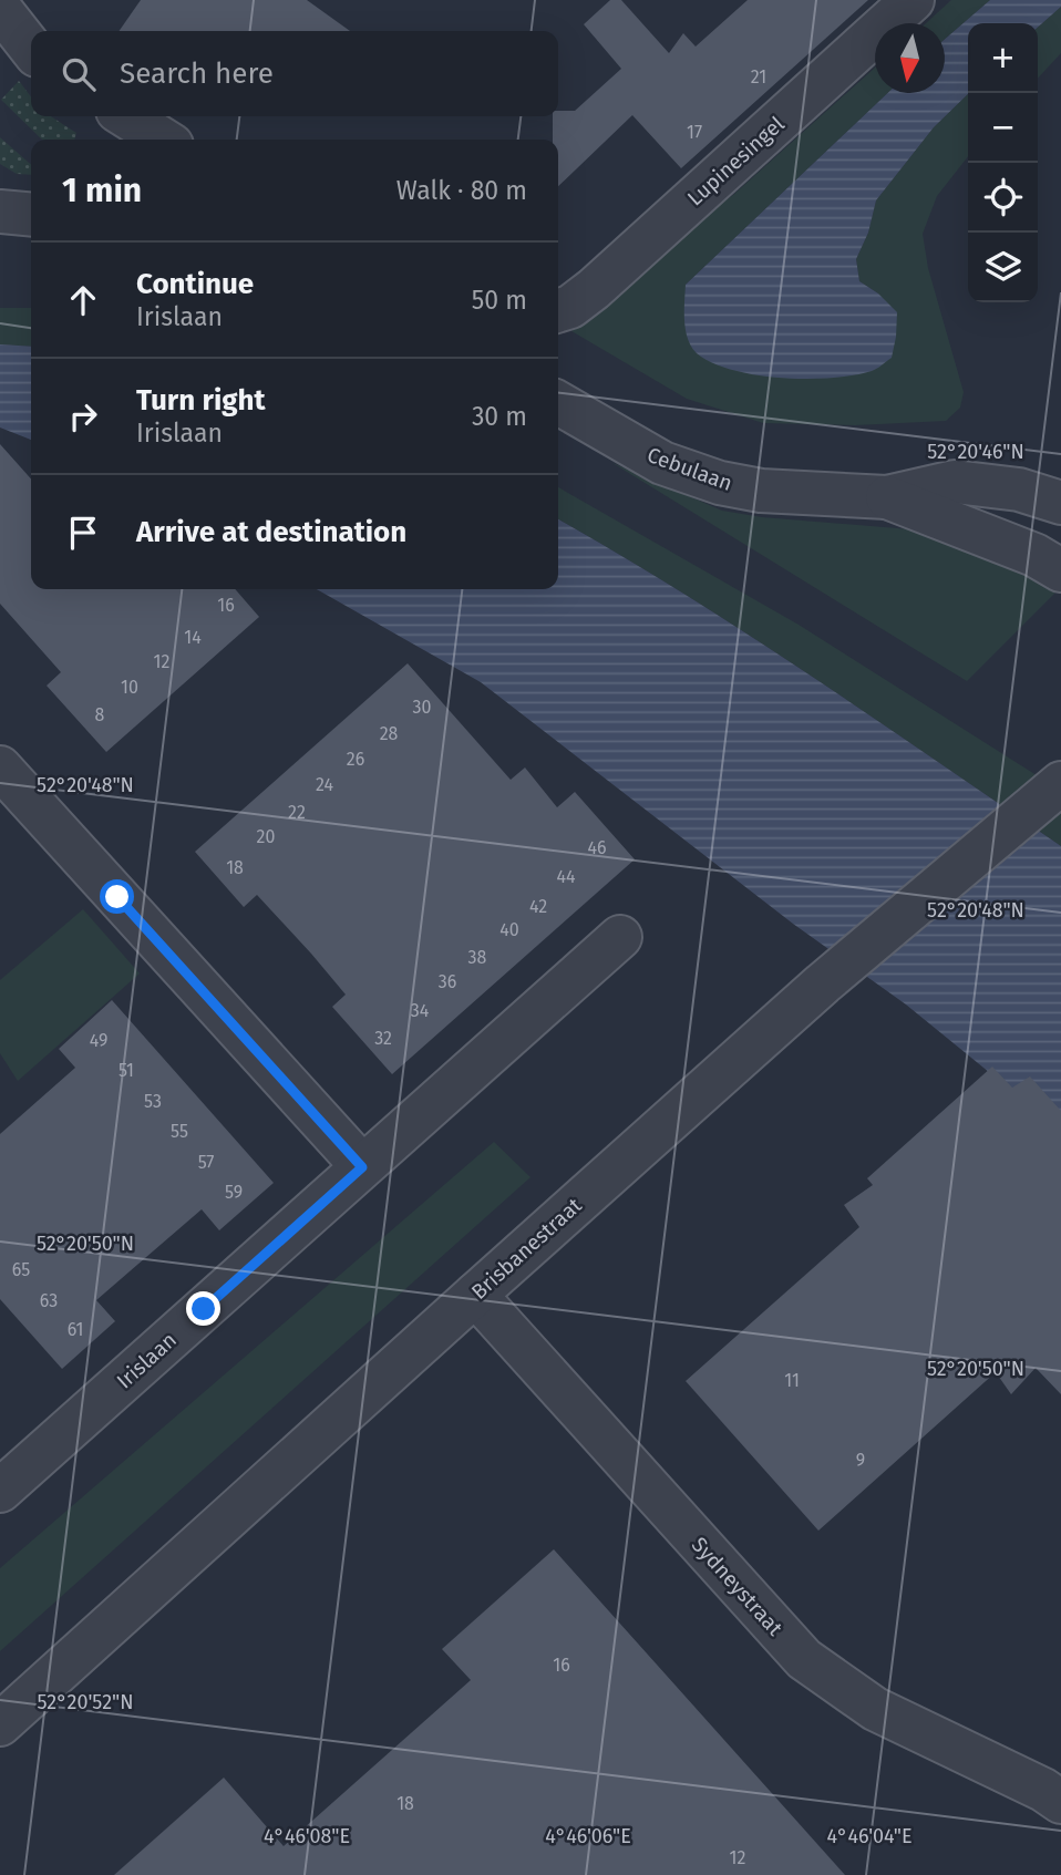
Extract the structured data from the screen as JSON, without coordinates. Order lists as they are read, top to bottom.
{
  "streets": {
    "street": [
      "Lupinesingel",
      "Cebulaan",
      "Brisbanestraat",
      "Irislaan",
      "Sydneystraat"
    ]
  },
  "crossings": [
    ["Brisbanestraat", "Sydneystraat"]
  ],
  "house_numbers": [
    "21",
    "17",
    "16",
    "14",
    "12",
    "10",
    "30",
    "8",
    "28",
    "26",
    "24",
    "22",
    "20",
    "46",
    "18",
    "44",
    "42",
    "40",
    "38",
    "36",
    "34",
    "32",
    "49",
    "51",
    "53",
    "55",
    "57",
    "59",
    "65",
    "63",
    "61",
    "11",
    "9",
    "16",
    "18",
    "12"
  ],
  "north": "bottom",
  "page": {
    "map_buttons": ["+", "−"],
    "search": "Search here",
    "heading": ["1 min", "Walk · 80 m"],
    "list": [
      ["Continue", "Irislaan", "50 m"],
      ["Turn right", "Irislaan", "30 m"],
      "Arrive at destination"
    ]
  },
  "coordinates": [
    "52°20'46\"N",
    "52°20'48\"N",
    "52°20'50\"N",
    "52°20'52\"N",
    "4°46'08\"E",
    "4°46'06\"E",
    "4°46'04\"E"
  ]
}
